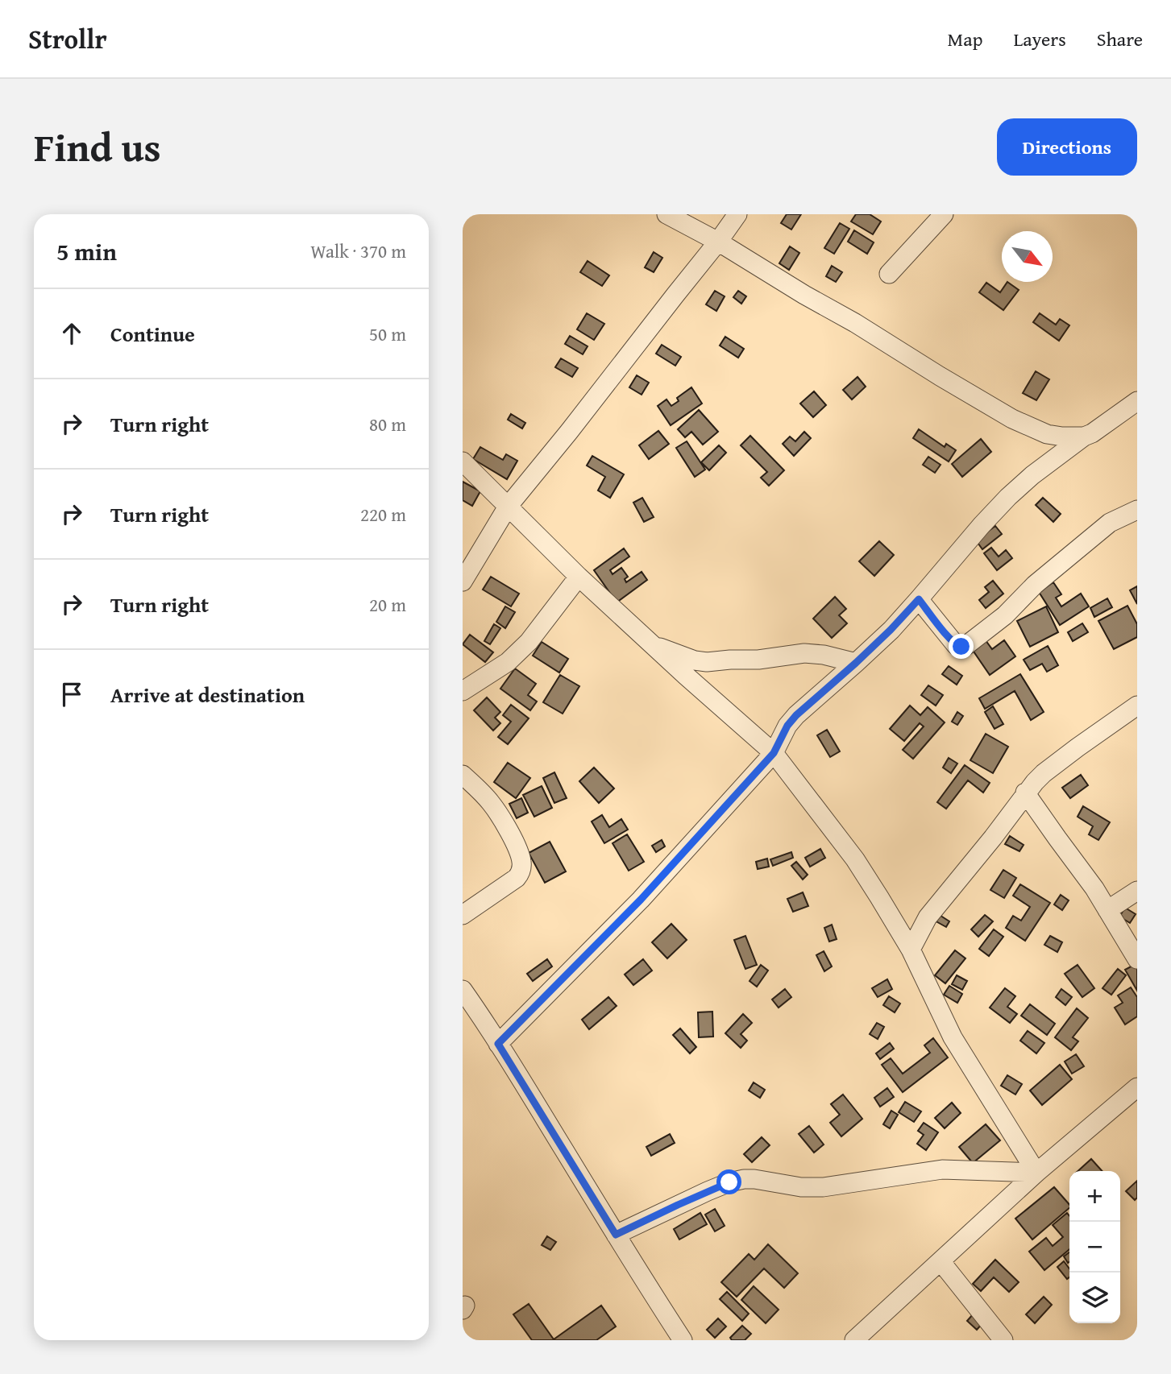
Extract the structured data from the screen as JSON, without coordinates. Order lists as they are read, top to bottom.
{
  "north": "bottom right",
  "page": {
    "header": "Strollr",
    "nav": ["Map", "Layers", "Share"],
    "title": "Find us",
    "buttons": "Directions",
    "heading": ["5 min", "Walk · 370 m"],
    "list": [
      ["Continue", "50 m"],
      ["Turn right", "80 m"],
      ["Turn right", "220 m"],
      ["Turn right", "20 m"],
      "Arrive at destination"
    ],
    "map_buttons": ["+", "−"]
  }
}
